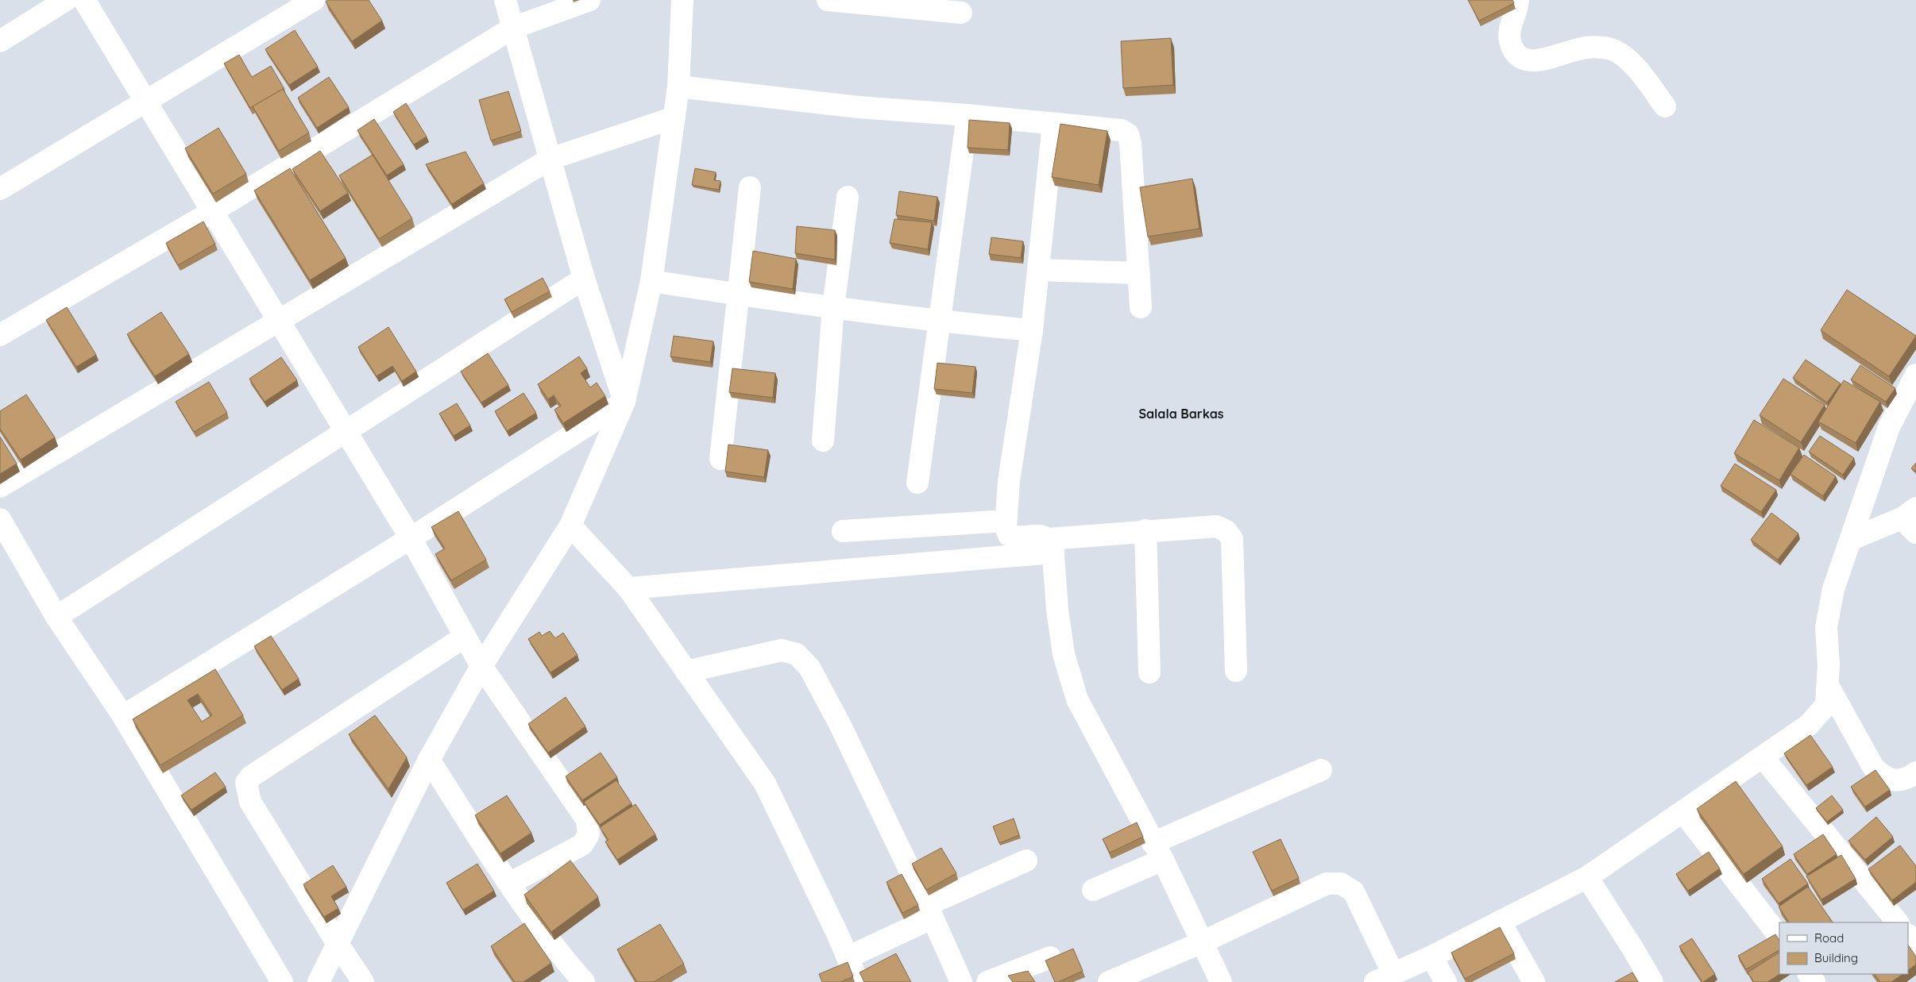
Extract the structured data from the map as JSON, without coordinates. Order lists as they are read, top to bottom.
{
  "districts": ["Salala Barkas"],
  "legend": ["Road", "Building"]
}
